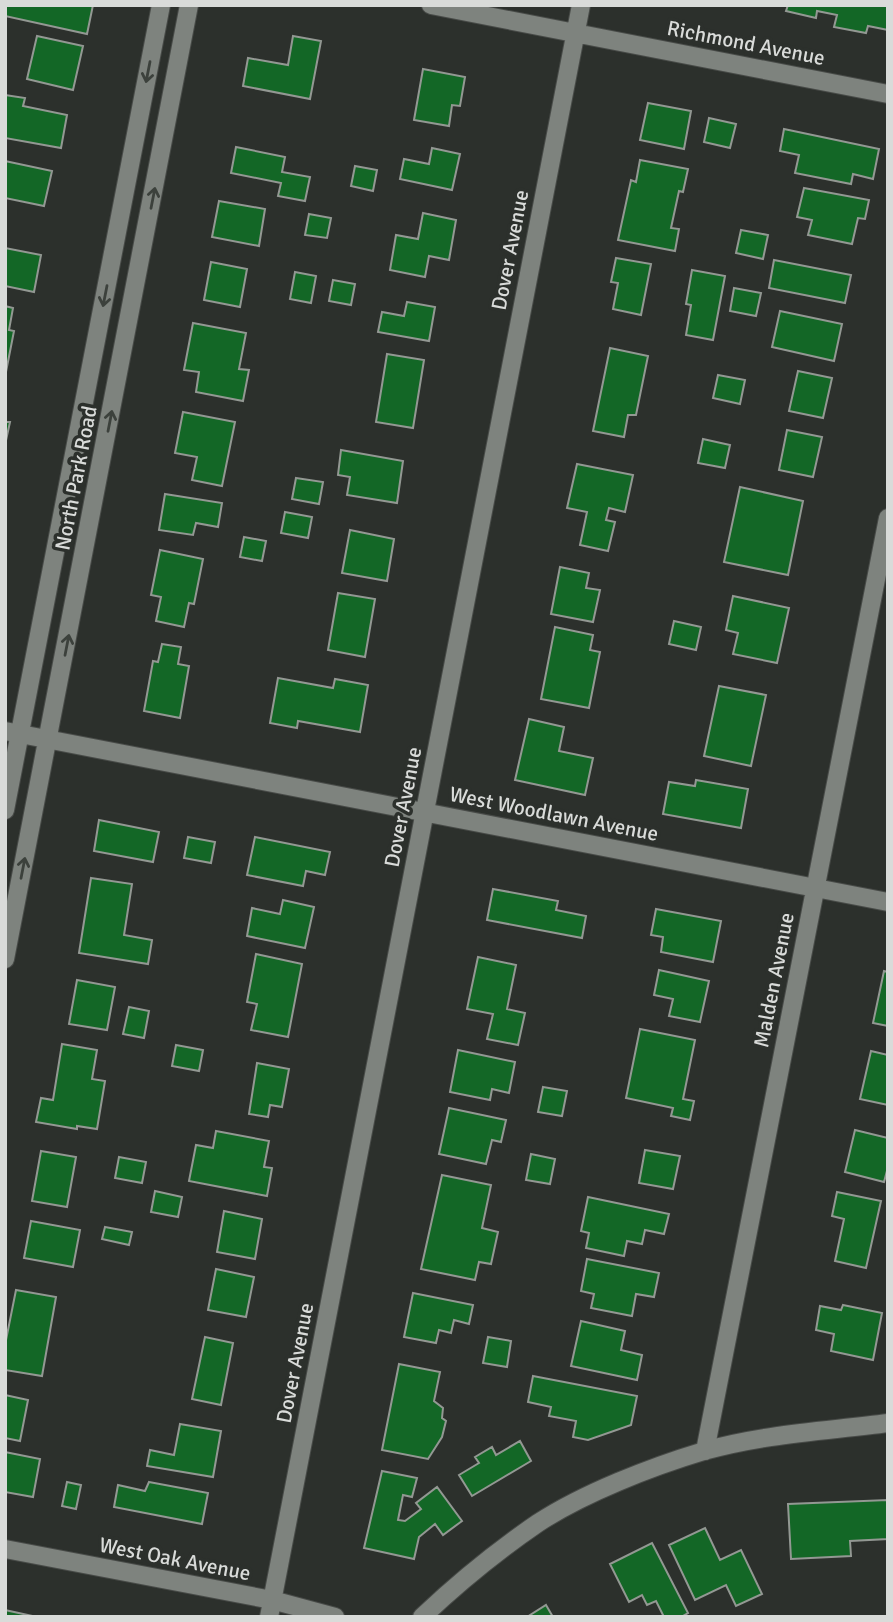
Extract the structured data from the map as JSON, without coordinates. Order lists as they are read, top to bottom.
{
  "streets": {
    "street": [
      "Richmond Avenue",
      "Dover Avenue",
      "North Park Road",
      "West Woodlawn Avenue",
      "Malden Avenue",
      "West Oak Avenue"
    ]
  },
  "crossings": [
    ["Richmond Avenue", "Dover Avenue"],
    ["Dover Avenue", "West Woodlawn Avenue"],
    ["Dover Avenue", "West Oak Avenue"],
    ["North Park Road", "West Woodlawn Avenue"],
    ["West Woodlawn Avenue", "Malden Avenue"]
  ]
}
